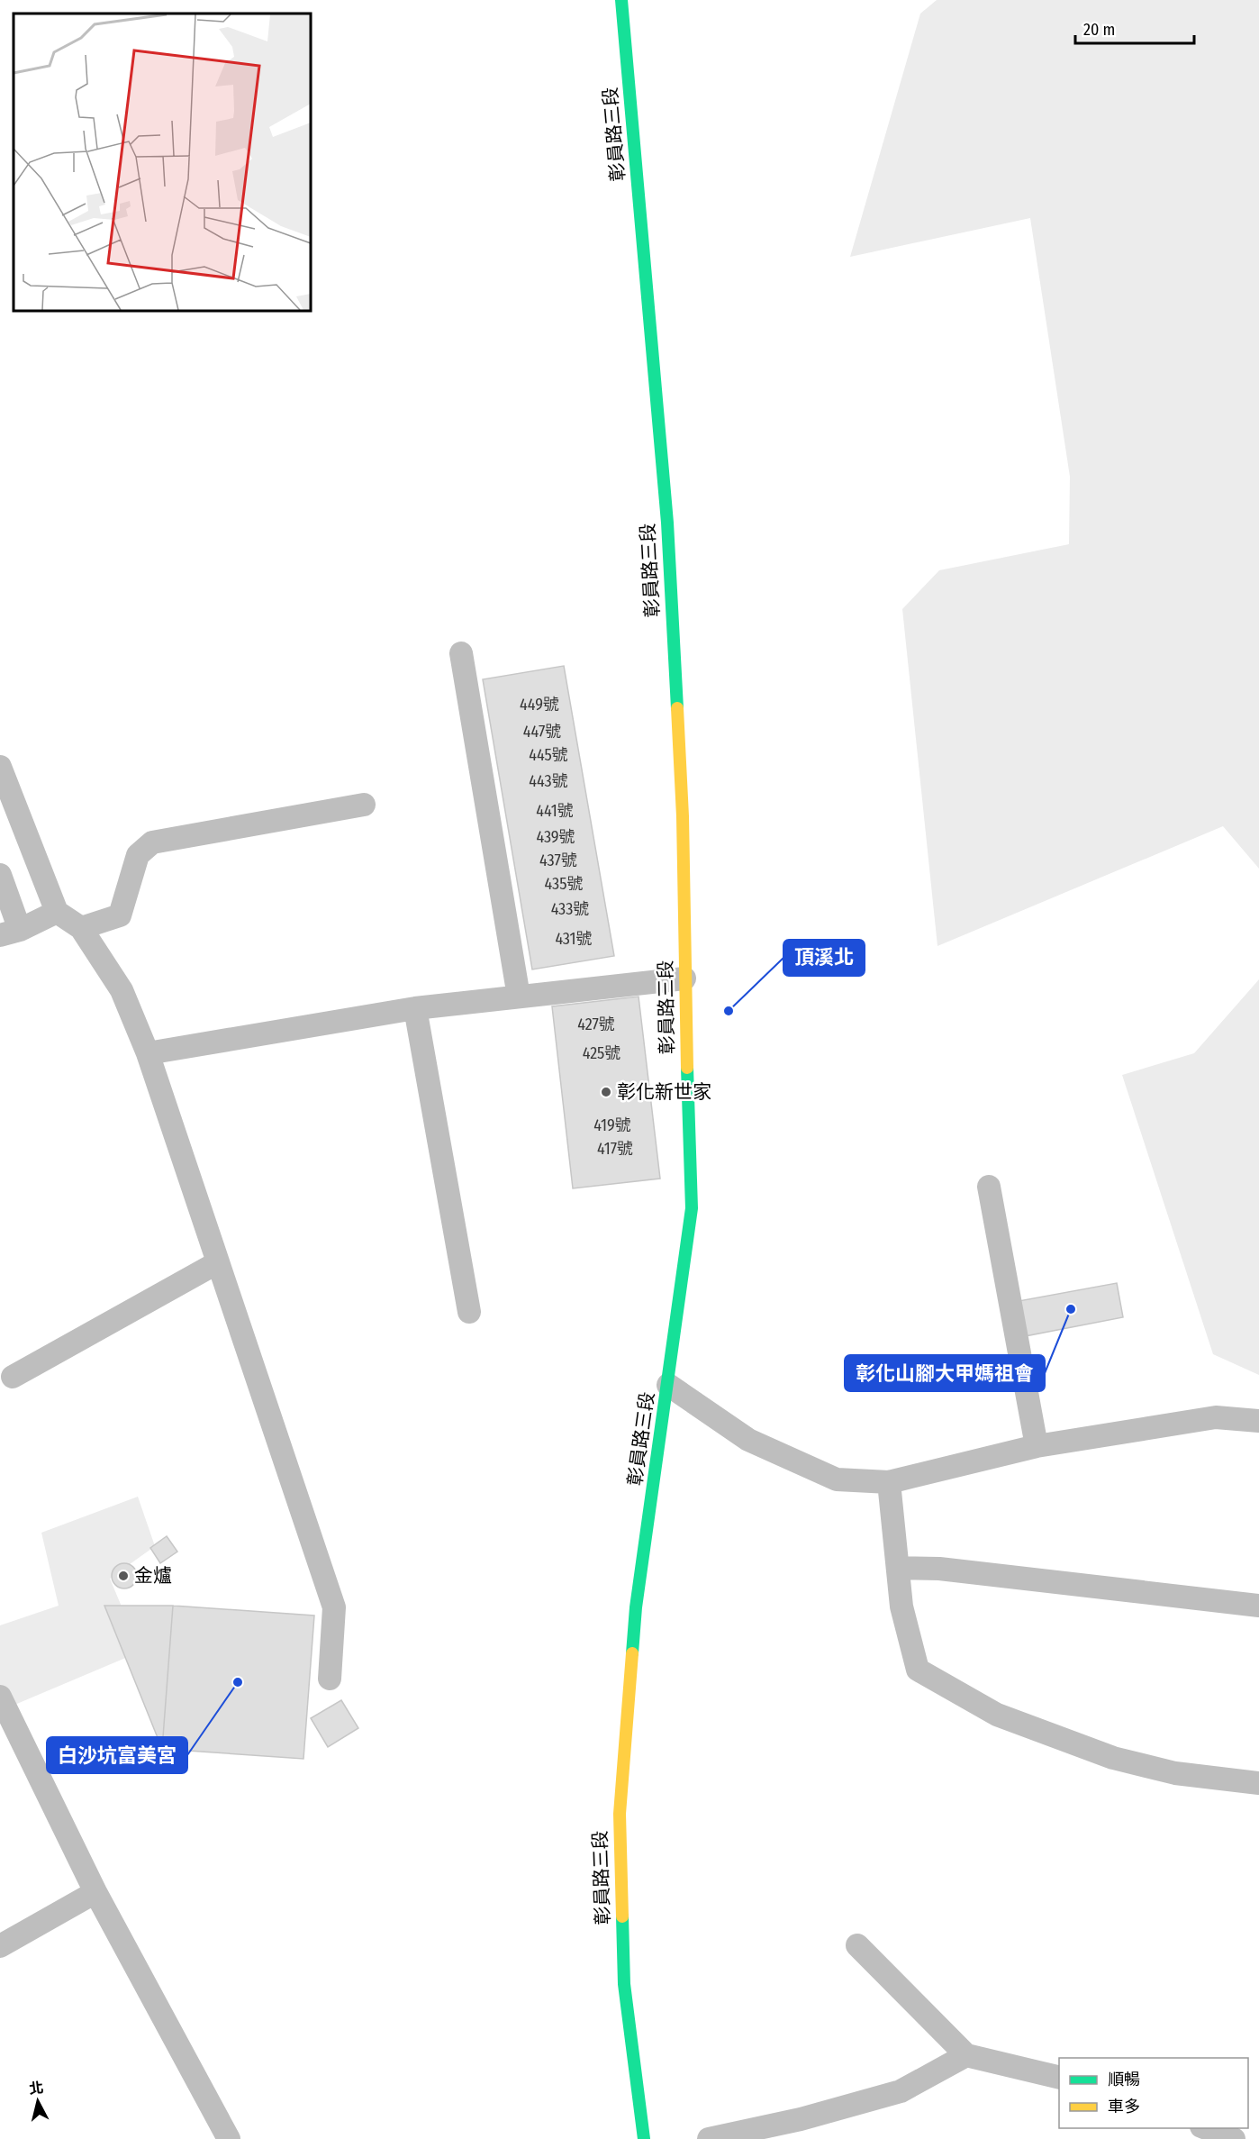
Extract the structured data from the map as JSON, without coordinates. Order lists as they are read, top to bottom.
{
  "streets": {
    "main road": ["彰員路三段"]
  },
  "places": [
    "頂溪北",
    "彰化新世家",
    "彰化山腳大甲媽祖會",
    "金爐",
    "白沙坑富美宮"
  ],
  "house_numbers": [
    "449號",
    "447號",
    "445號",
    "443號",
    "441號",
    "439號",
    "437號",
    "435號",
    "433號",
    "431號",
    "427號",
    "425號",
    "419號",
    "417號"
  ],
  "legend": ["順暢", "車多"],
  "scale_bar": "20 m",
  "north": "top"
}
